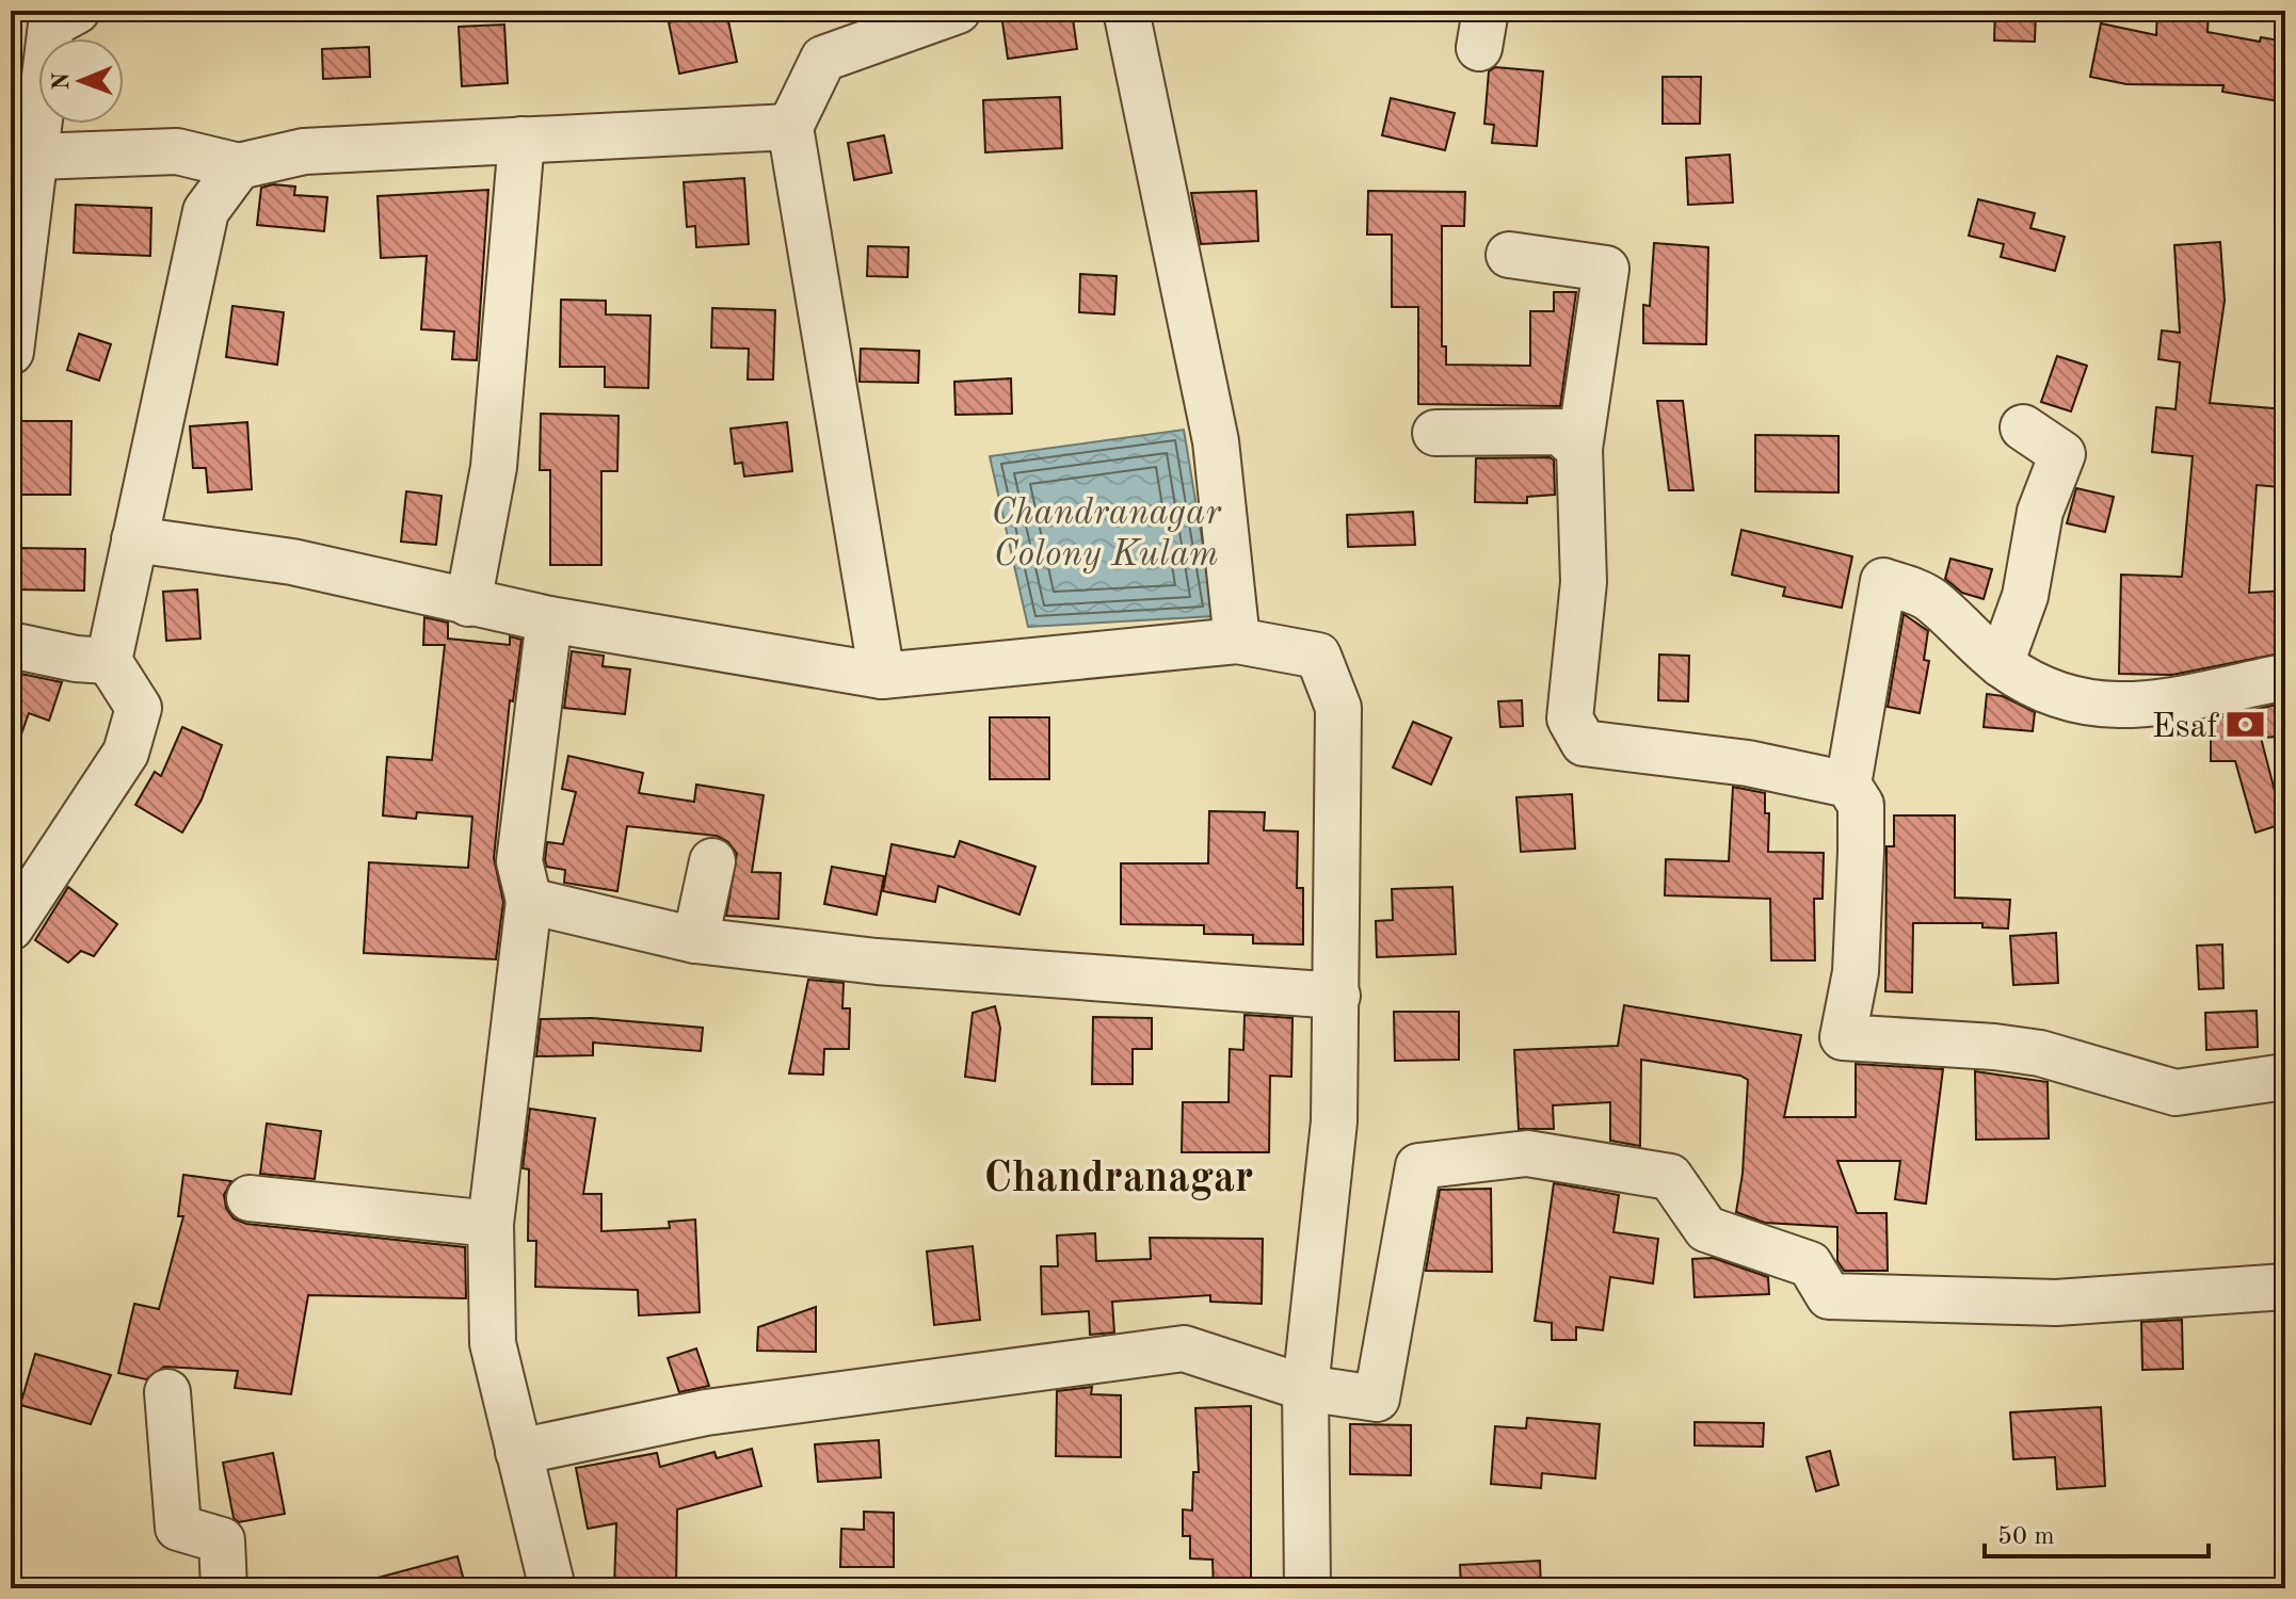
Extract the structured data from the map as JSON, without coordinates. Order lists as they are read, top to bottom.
{
  "districts": ["Chandranagar"],
  "water": ["Chandranagar Colony Kulam"],
  "places": {
    "bank": ["Esaf"]
  },
  "scale_bar": "50 m",
  "north": "left"
}
